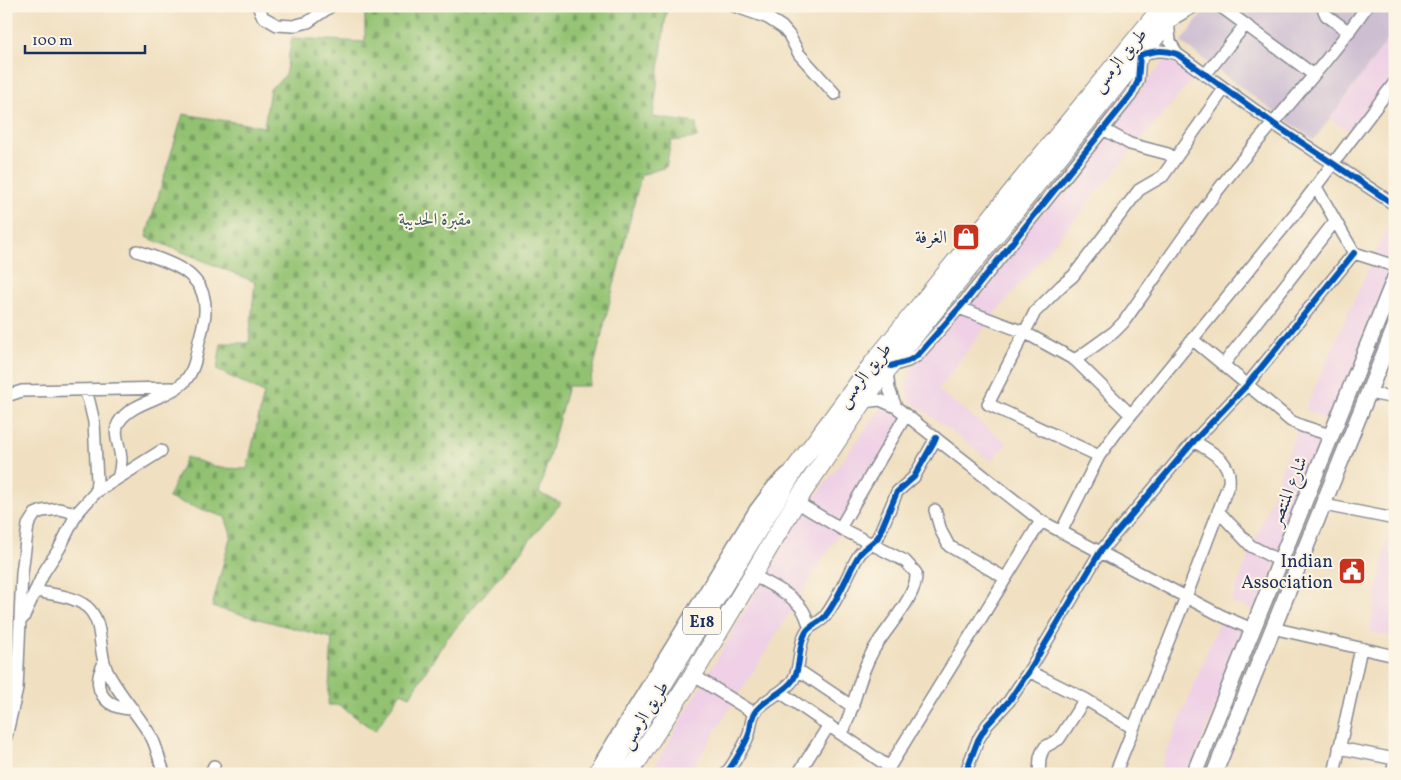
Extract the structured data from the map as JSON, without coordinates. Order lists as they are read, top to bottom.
{
  "streets": {
    "highway": ["طريق الرمس", "E18"],
    "main road": ["شارع المنتصر"]
  },
  "parks": ["مقبرة الحديبة"],
  "places": {
    "shop": ["الغرفة"],
    "public building": ["Indian Association"]
  },
  "scale_bar": "100 m"
}
